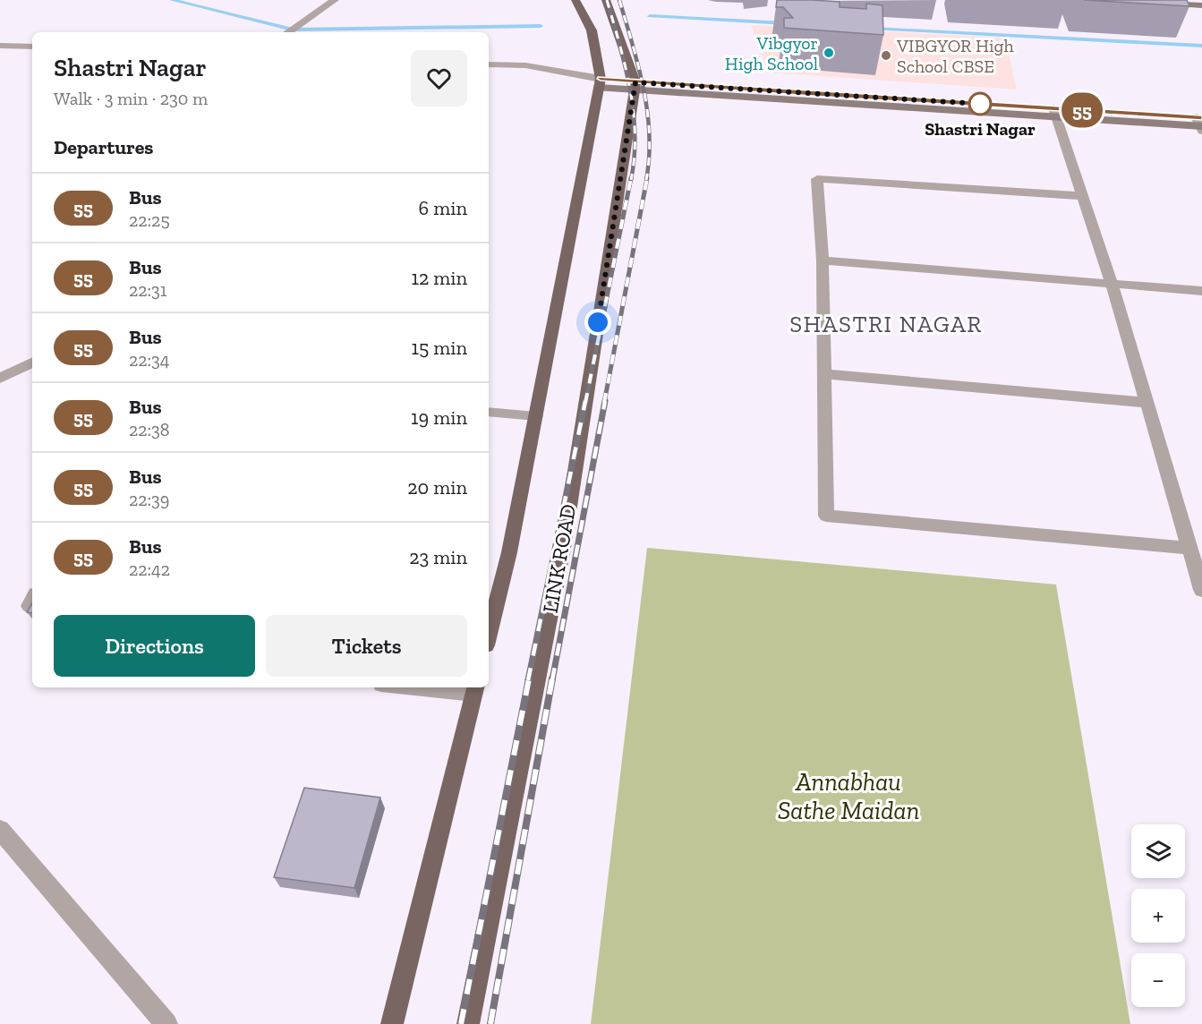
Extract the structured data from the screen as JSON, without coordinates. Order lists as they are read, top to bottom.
{
  "streets": {
    "main road": ["LINK ROAD"]
  },
  "districts": ["SHASTRI NAGAR"],
  "parks": ["Annabhau Sathe Maidan"],
  "places": ["Vibgyor High School", "VIBGYOR High School CBSE", "Shastri Nagar"],
  "lines": ["bus line 55"],
  "page": {
    "on_map": "55",
    "heading": [
      ["Shastri Nagar", "Walk · 3 min · 230 m"],
      "Departures"
    ],
    "list": [
      {
        "mark": "55",
        "name": "Bus",
        "note": "22:25",
        "value": "6 min"
      },
      {
        "mark": "55",
        "name": "Bus",
        "note": "22:31",
        "value": "12 min"
      },
      {
        "mark": "55",
        "name": "Bus",
        "note": "22:34",
        "value": "15 min"
      },
      {
        "mark": "55",
        "name": "Bus",
        "note": "22:38",
        "value": "19 min"
      },
      {
        "mark": "55",
        "name": "Bus",
        "note": "22:39",
        "value": "20 min"
      },
      {
        "mark": "55",
        "name": "Bus",
        "note": "22:42",
        "value": "23 min"
      }
    ],
    "buttons": ["Directions", "Tickets"],
    "map_buttons": ["+", "−"]
  }
}
